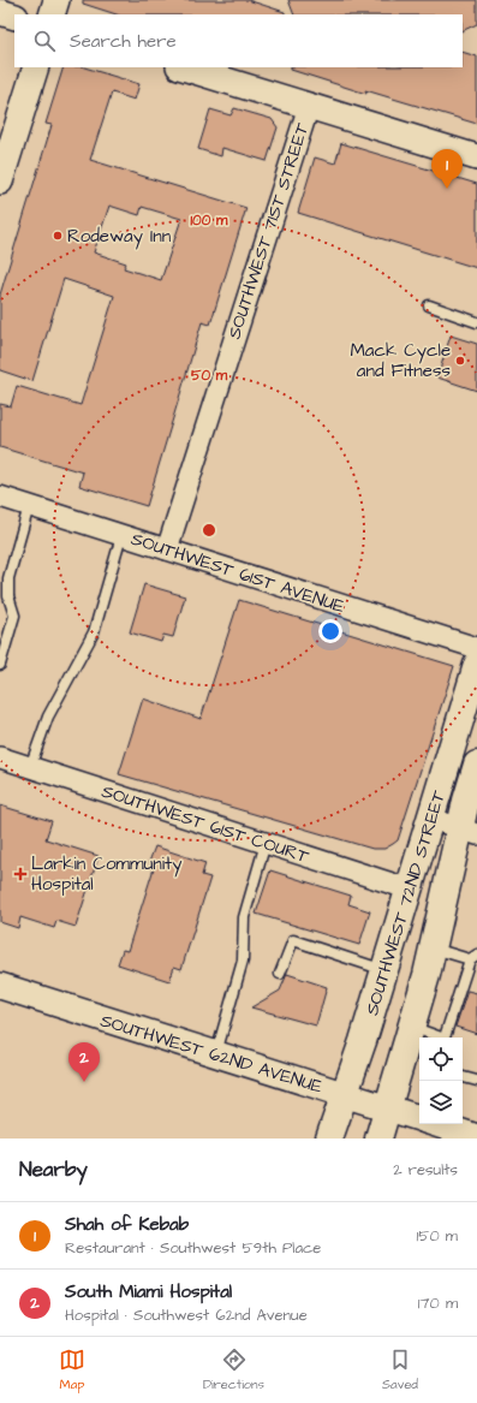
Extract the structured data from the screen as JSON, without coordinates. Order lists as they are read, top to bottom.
{
  "streets": {
    "main road": ["SOUTHWEST 72ND STREET"],
    "street": [
      "SOUTHWEST 71ST STREET",
      "SOUTHWEST 61ST AVENUE",
      "SOUTHWEST 61ST COURT",
      "SOUTHWEST 62ND AVENUE"
    ]
  },
  "crossings": [
    ["SOUTHWEST 71ST STREET", "SOUTHWEST 61ST AVENUE"],
    ["SOUTHWEST 61ST COURT", "SOUTHWEST 72ND STREET"],
    ["SOUTHWEST 72ND STREET", "SOUTHWEST 62ND AVENUE"]
  ],
  "places": {
    "other": ["Rodeway Inn", "Mack Cycle and Fitness"],
    "health": ["Larkin Community Hospital"]
  },
  "page": {
    "search": "Search here",
    "pins": ["1", "2"],
    "heading": ["Nearby", "2 results"],
    "list": [
      {
        "mark": "1",
        "name": "Shah of Kebab",
        "note": "Restaurant · Southwest 59th Place",
        "value": "150 m"
      },
      {
        "mark": "2",
        "name": "South Miami Hospital",
        "note": "Hospital · Southwest 62nd Avenue",
        "value": "170 m"
      }
    ],
    "nav": ["Map", "Directions", "Saved"]
  },
  "rings": ["100 m", "50 m"]
}
